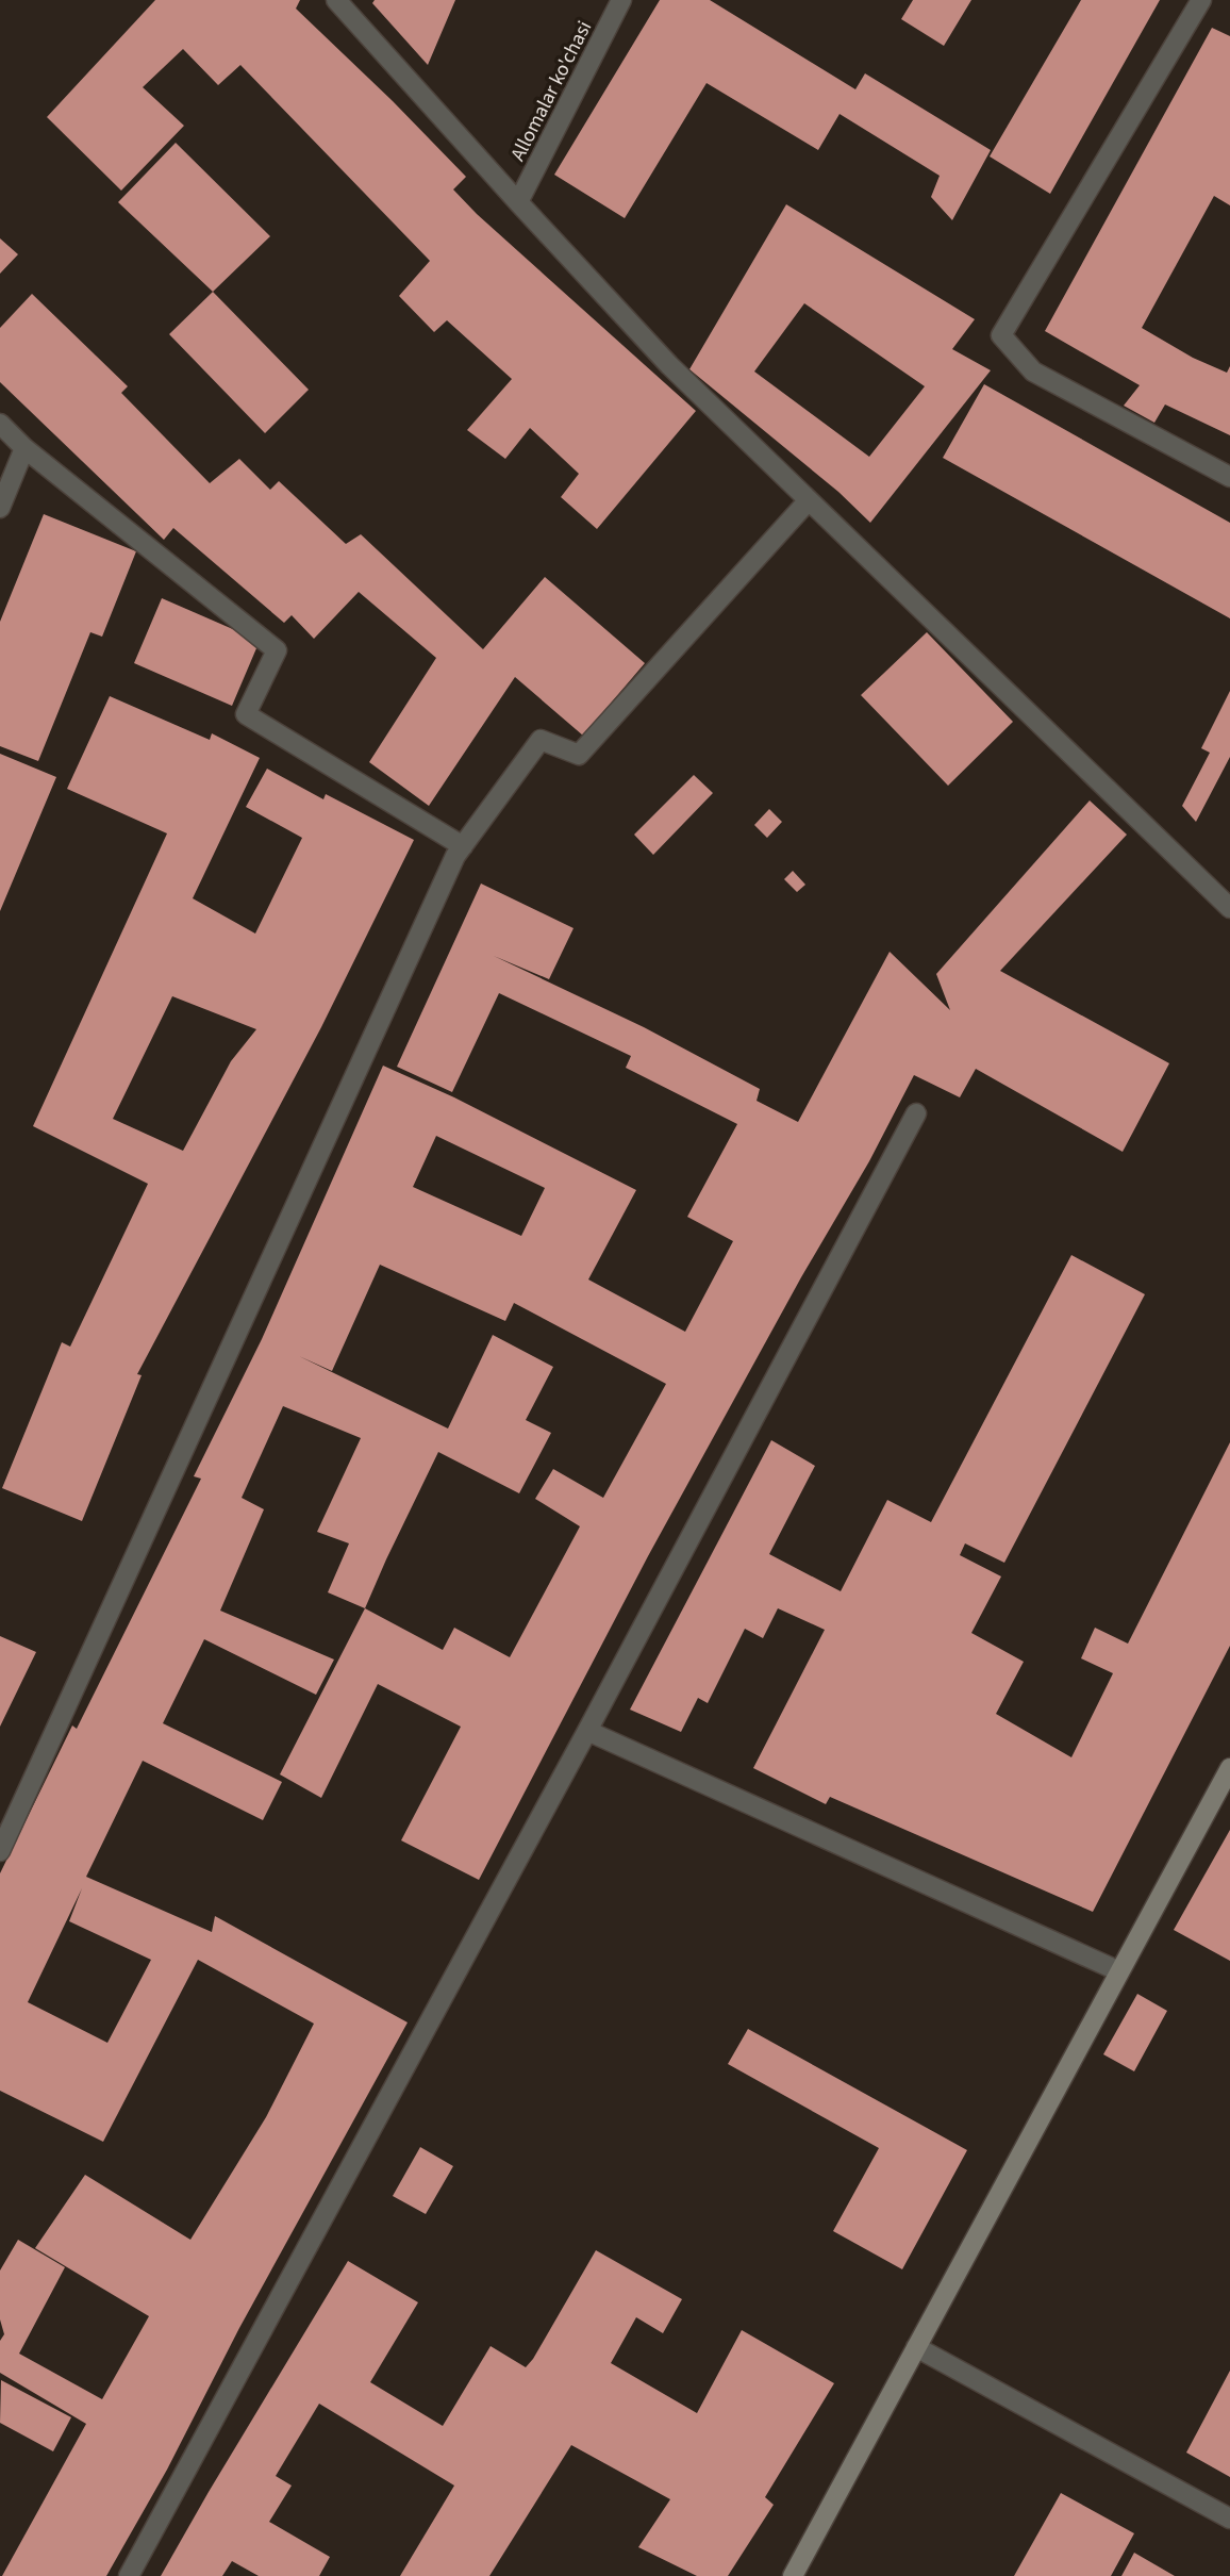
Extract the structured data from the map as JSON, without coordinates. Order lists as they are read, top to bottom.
{
  "streets": {
    "street": ["Allomalar ko'chasi"]
  }
}
